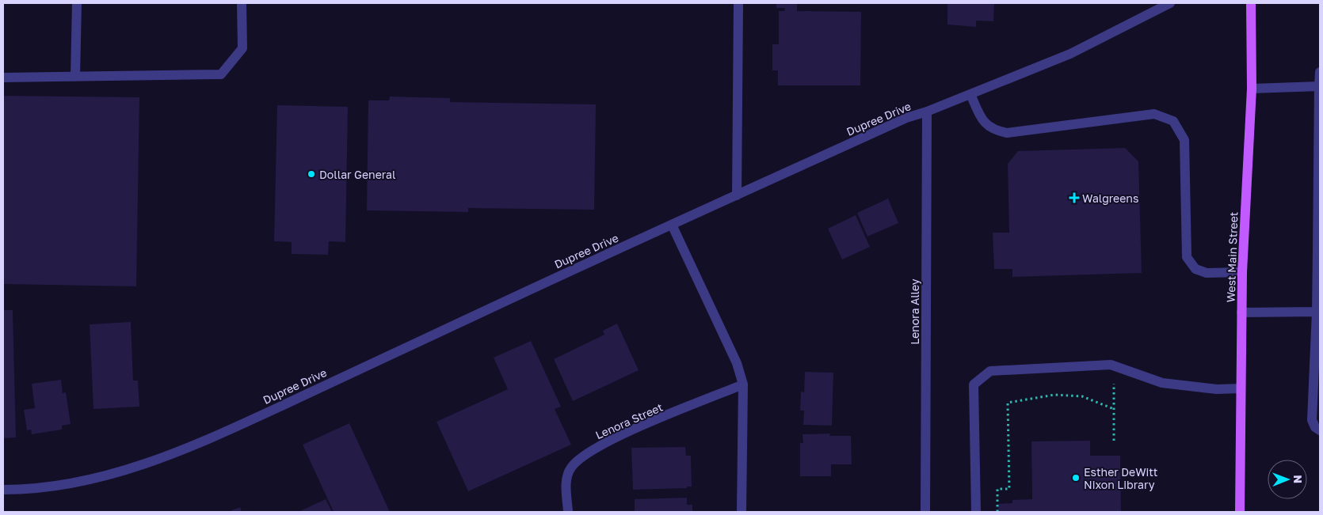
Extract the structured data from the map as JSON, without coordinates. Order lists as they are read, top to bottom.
{
  "streets": {
    "main road": ["West Main Street"],
    "street": ["Dupree Drive", "Lenora Alley", "Lenora Street"]
  },
  "crossings": [
    ["Dupree Drive", "Lenora Alley"]
  ],
  "places": {
    "other": ["Dollar General", "Esther DeWitt Nixon Library"],
    "health": ["Walgreens"]
  },
  "north": "right"
}
